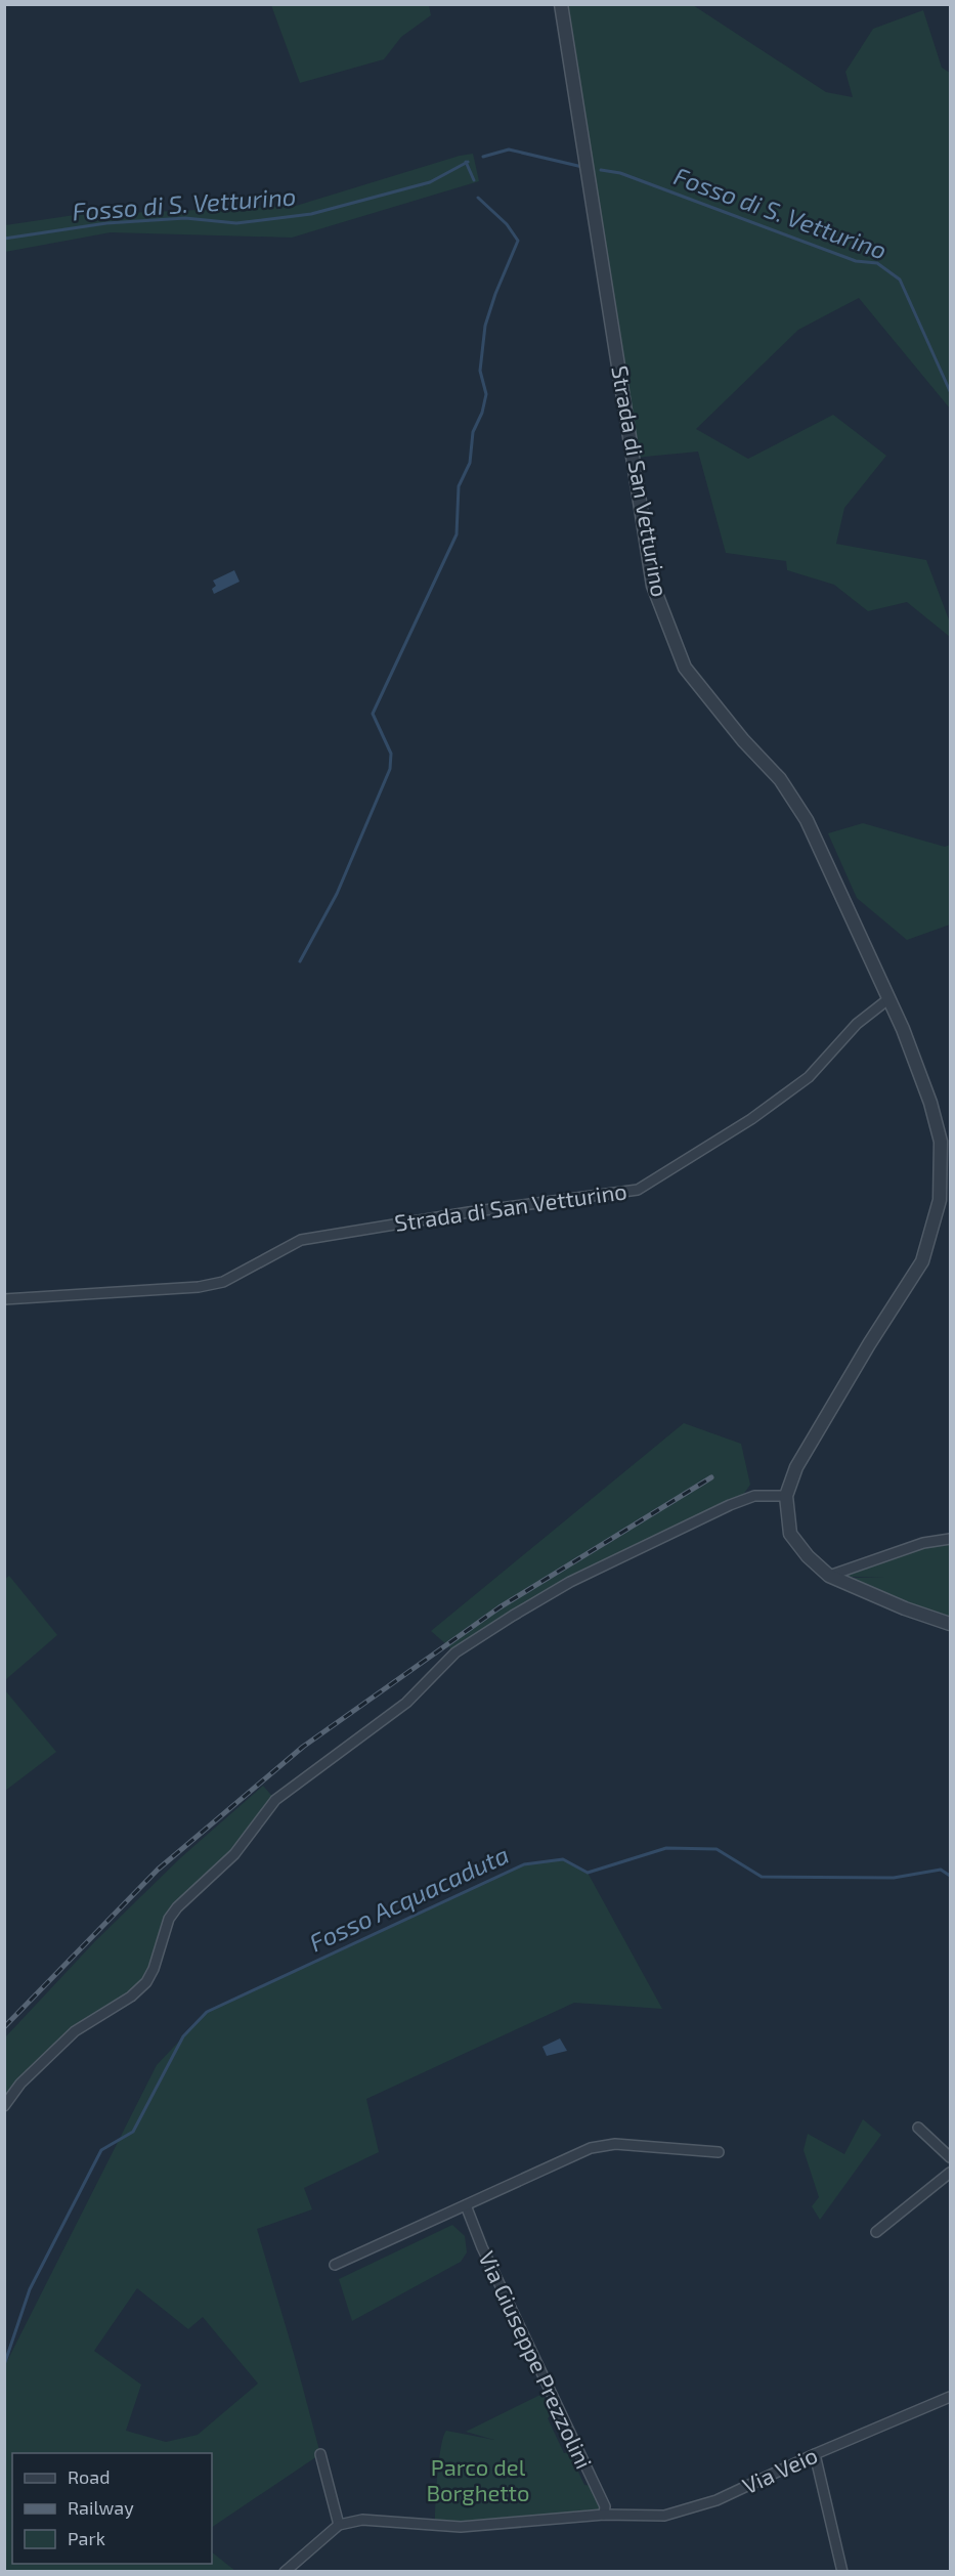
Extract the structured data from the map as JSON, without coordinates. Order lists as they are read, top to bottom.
{
  "streets": {
    "street": ["Strada di San Vetturino", "Via Giuseppe Prezzolini", "Via Veio"]
  },
  "crossings": [
    ["Via Giuseppe Prezzolini", "Via Veio"]
  ],
  "water": ["Fosso di S. Vetturino", "Fosso Acquacaduta"],
  "parks": ["Parco del Borghetto"],
  "legend": ["Road", "Railway", "Park"]
}
